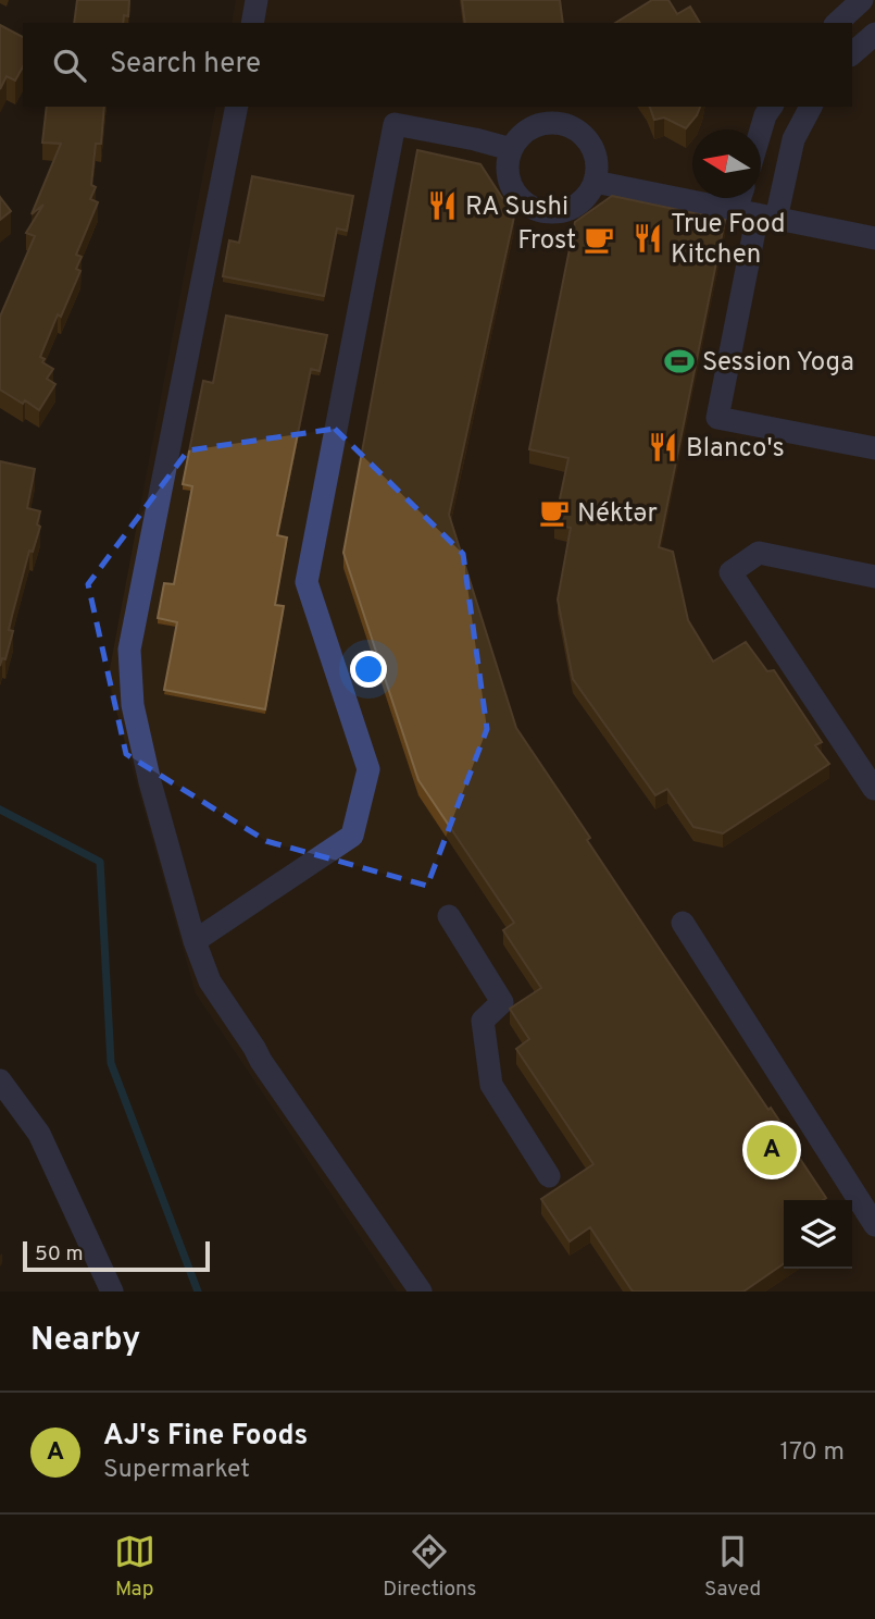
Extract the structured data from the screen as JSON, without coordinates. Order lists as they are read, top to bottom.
{
  "places": {
    "restaurant": ["RA Sushi", "True Food Kitchen", "Blanco's"],
    "cafe": ["Frost", "Néktər"],
    "sports": ["Session Yoga"]
  },
  "scale_bar": "50 m",
  "north": "left",
  "page": {
    "search": "Search here",
    "pins": "A",
    "scale": "50 m",
    "heading": "Nearby",
    "list": [
      {
        "mark": "A",
        "name": "AJ's Fine Foods",
        "note": "Supermarket",
        "value": "170 m"
      }
    ],
    "nav": ["Map", "Directions", "Saved"]
  }
}
